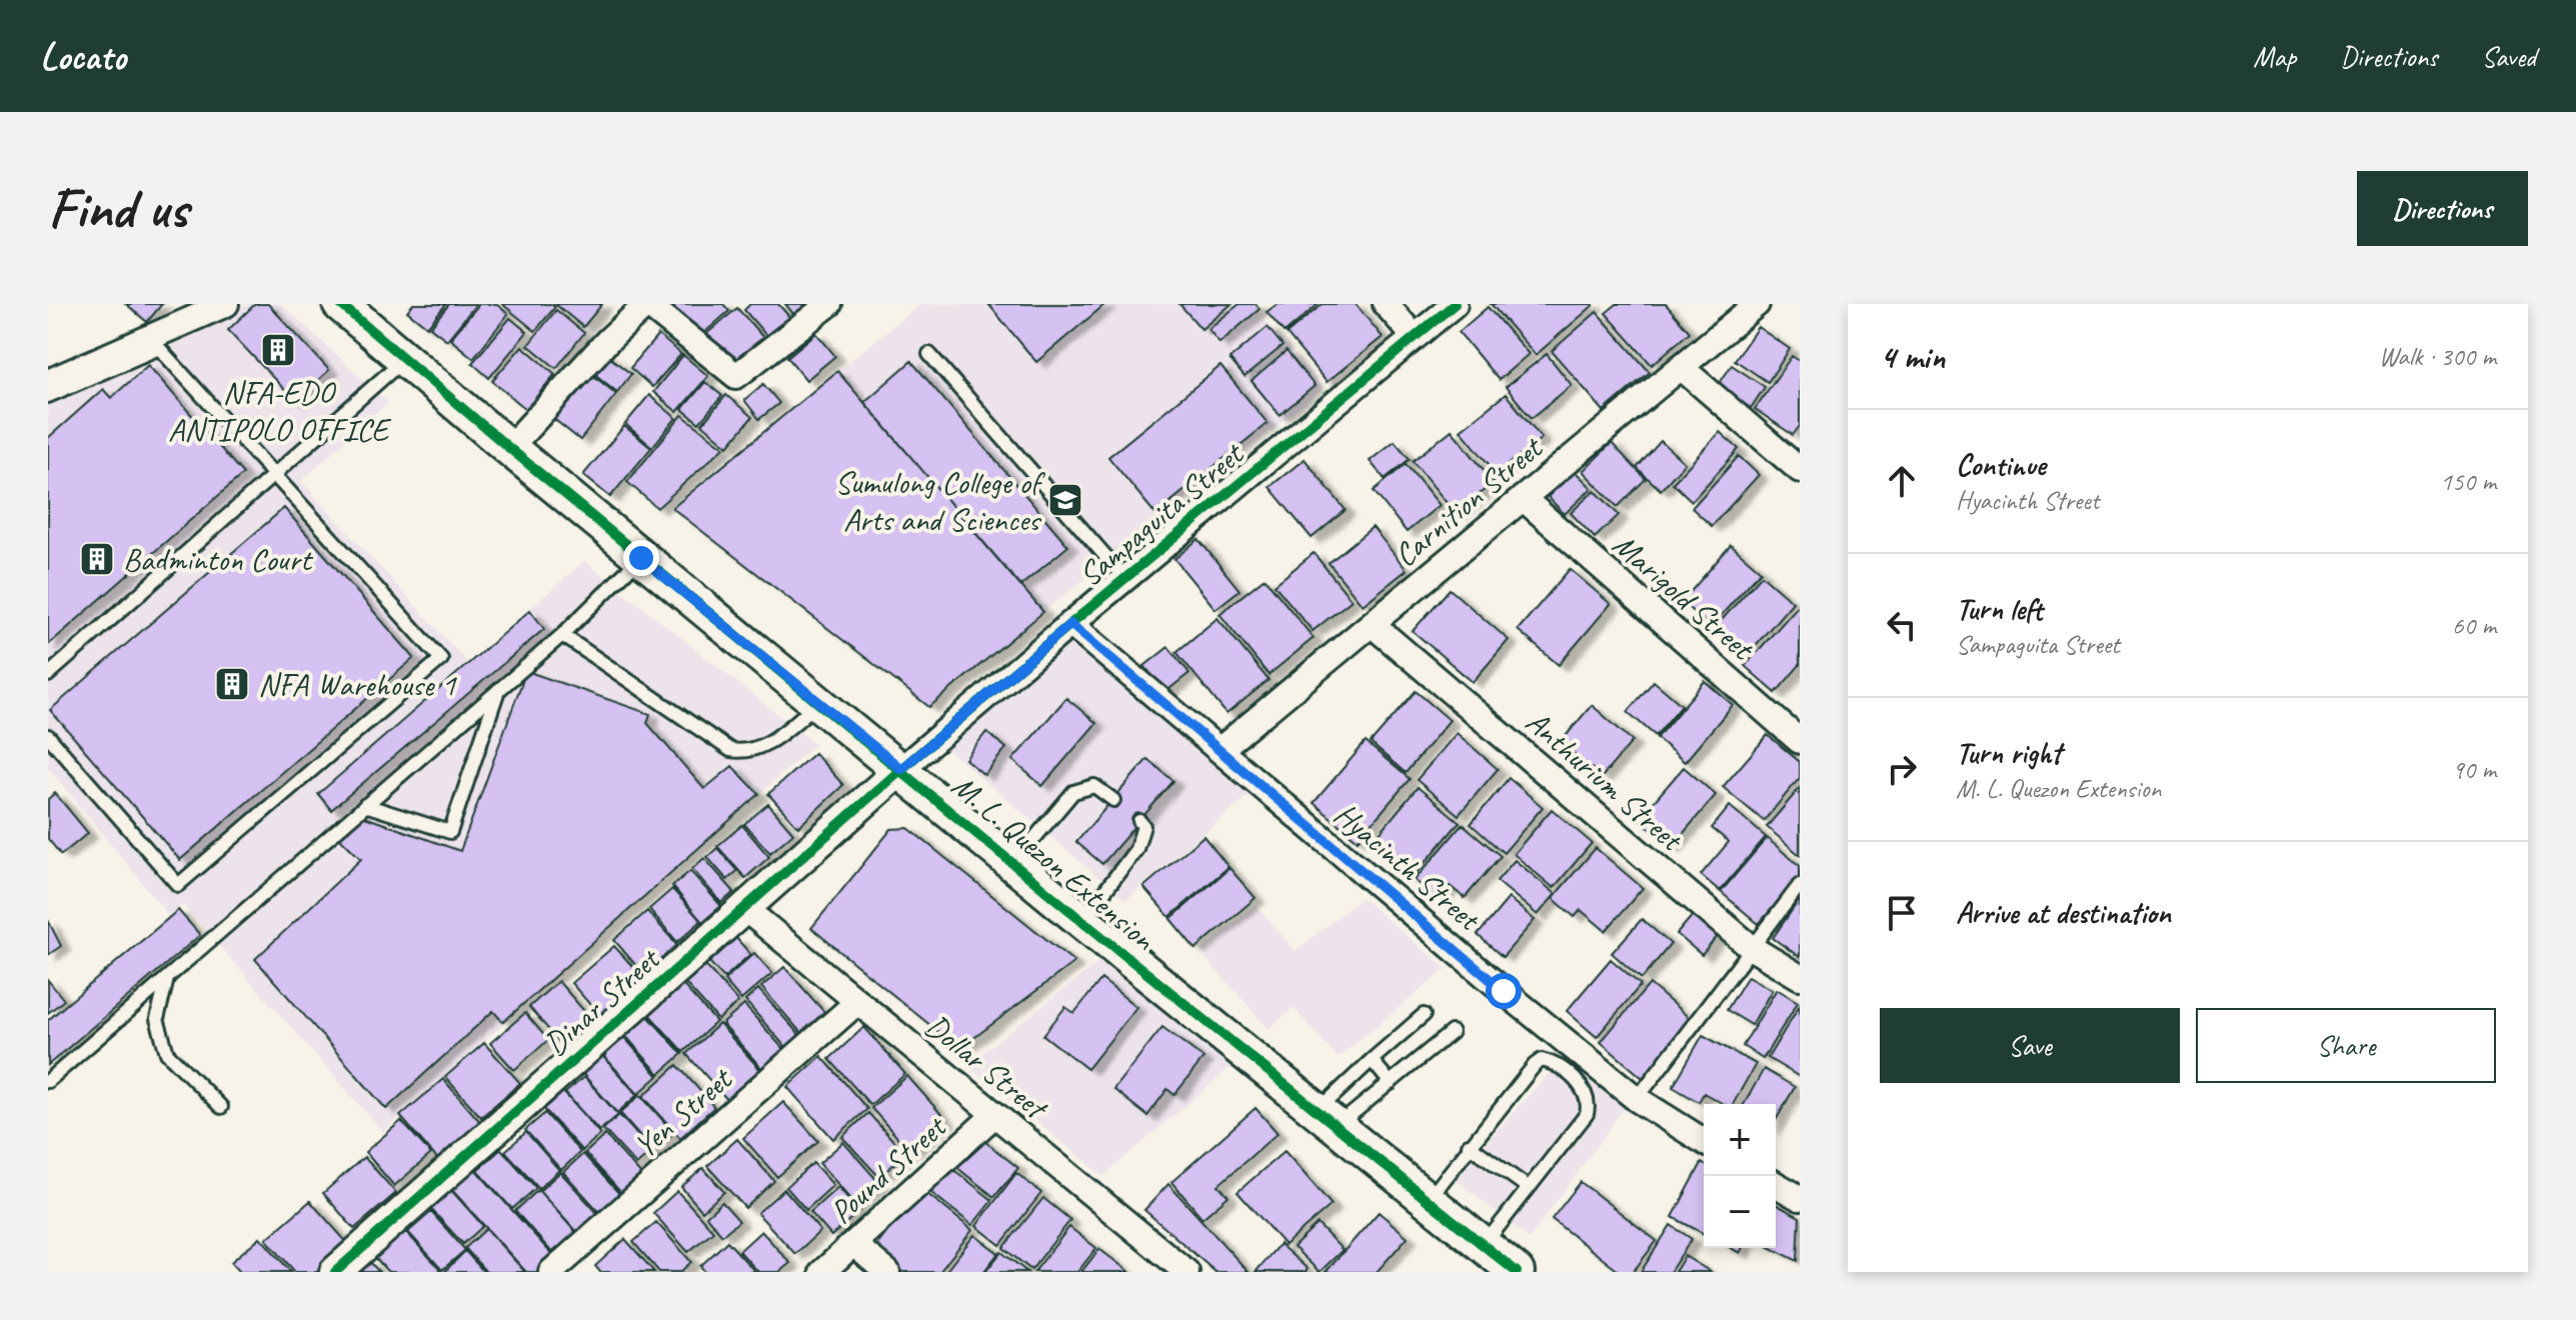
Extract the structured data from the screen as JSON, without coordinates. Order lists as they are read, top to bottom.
{
  "streets": {
    "main road": ["M. L. Quezon Extension"],
    "street": [
      "Carnition Street",
      "Sampaguita Street",
      "Marigold Street",
      "Anthurium Street",
      "Hyacinth Street",
      "Dinar Street",
      "Dollar Street",
      "Yen Street",
      "Pound Street"
    ]
  },
  "crossings": [
    ["Carnition Street", "Marigold Street"],
    ["Carnition Street", "Anthurium Street"],
    ["Carnition Street", "Hyacinth Street"],
    ["Sampaguita Street", "M. L. Quezon Extension"],
    ["Sampaguita Street", "Hyacinth Street"],
    ["Sampaguita Street", "Dinar Street"],
    ["M. L. Quezon Extension", "Dinar Street"],
    ["Dinar Street", "Dollar Street"],
    ["Dollar Street", "Yen Street"],
    ["Dollar Street", "Pound Street"]
  ],
  "places": {
    "building": ["NFA-EDO ANTIPOLO OFFICE", "Badminton Court", "NFA Warehouse 1"],
    "school or university": ["Sumulong College of Arts and Sciences"]
  },
  "page": {
    "header": "Locato",
    "nav": ["Map", "Directions", "Saved"],
    "buttons": [
      "Directions",
      ["Save", "Share"]
    ],
    "title": "Find us",
    "heading": ["4 min", "Walk · 300 m"],
    "list": [
      ["Continue", "Hyacinth Street", "150 m"],
      ["Turn left", "Sampaguita Street", "60 m"],
      ["Turn right", "M. L. Quezon Extension", "90 m"],
      "Arrive at destination"
    ],
    "map_buttons": ["+", "−"]
  }
}
